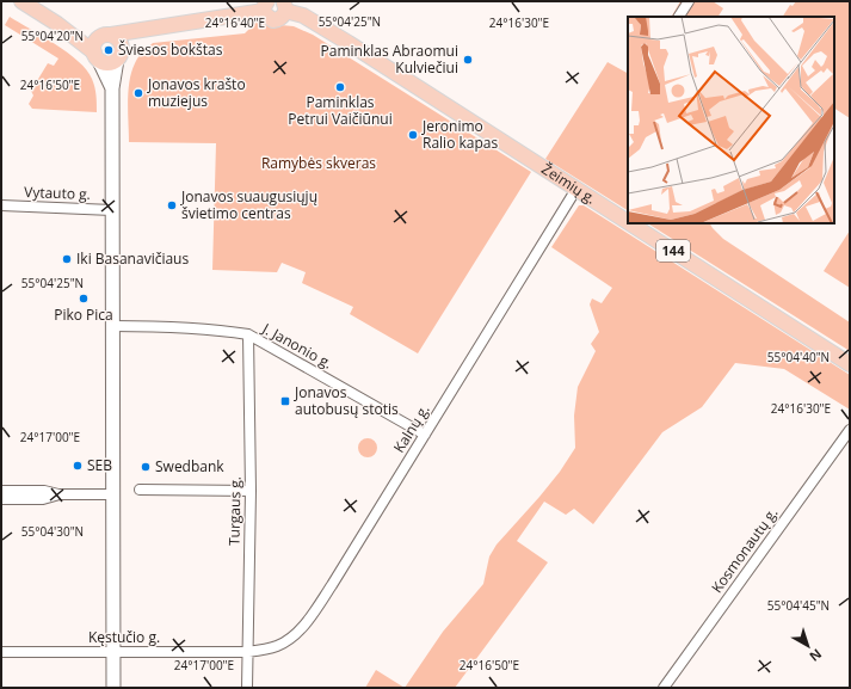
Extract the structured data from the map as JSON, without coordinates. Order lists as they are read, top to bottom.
{
  "streets": {
    "main road": ["Žeimių g.", "144"],
    "street": [
      "Vytauto g.",
      "J. Janonio g.",
      "Kalnų g.",
      "Turgaus g.",
      "Kosmonautų g.",
      "Kęstučio g."
    ]
  },
  "crossings": [
    ["Žeimių g.", "144"],
    ["Žeimių g.", "Kalnų g."],
    ["J. Janonio g.", "Kalnų g."],
    ["J. Janonio g.", "Turgaus g."],
    ["Kalnų g.", "Turgaus g."],
    ["Kalnų g.", "Kęstučio g."],
    ["Turgaus g.", "Kęstučio g."]
  ],
  "parks": ["Ramybės skveras"],
  "places": {
    "other": [
      "Šviesos bokštas",
      "Paminklas Abraomui Kulviečiui",
      "Paminklas Petrui Vaičiūnui",
      "Jonavos krašto muziejus",
      "Jeronimo Ralio kapas",
      "Jonavos suaugusiųjų švietimo centras",
      "Iki Basanavičiaus",
      "Piko Pica",
      "SEB",
      "Swedbank"
    ],
    "transit": ["Jonavos autobusų stotis"]
  },
  "north": "bottom right",
  "coordinates": [
    "55°04'25\"N",
    "24°16'40\"E",
    "24°16'30\"E",
    "55°04'20\"N",
    "24°16'50\"E",
    "55°04'40\"N",
    "24°17'00\"E",
    "55°04'30\"N",
    "55°04'45\"N"
  ]
}
